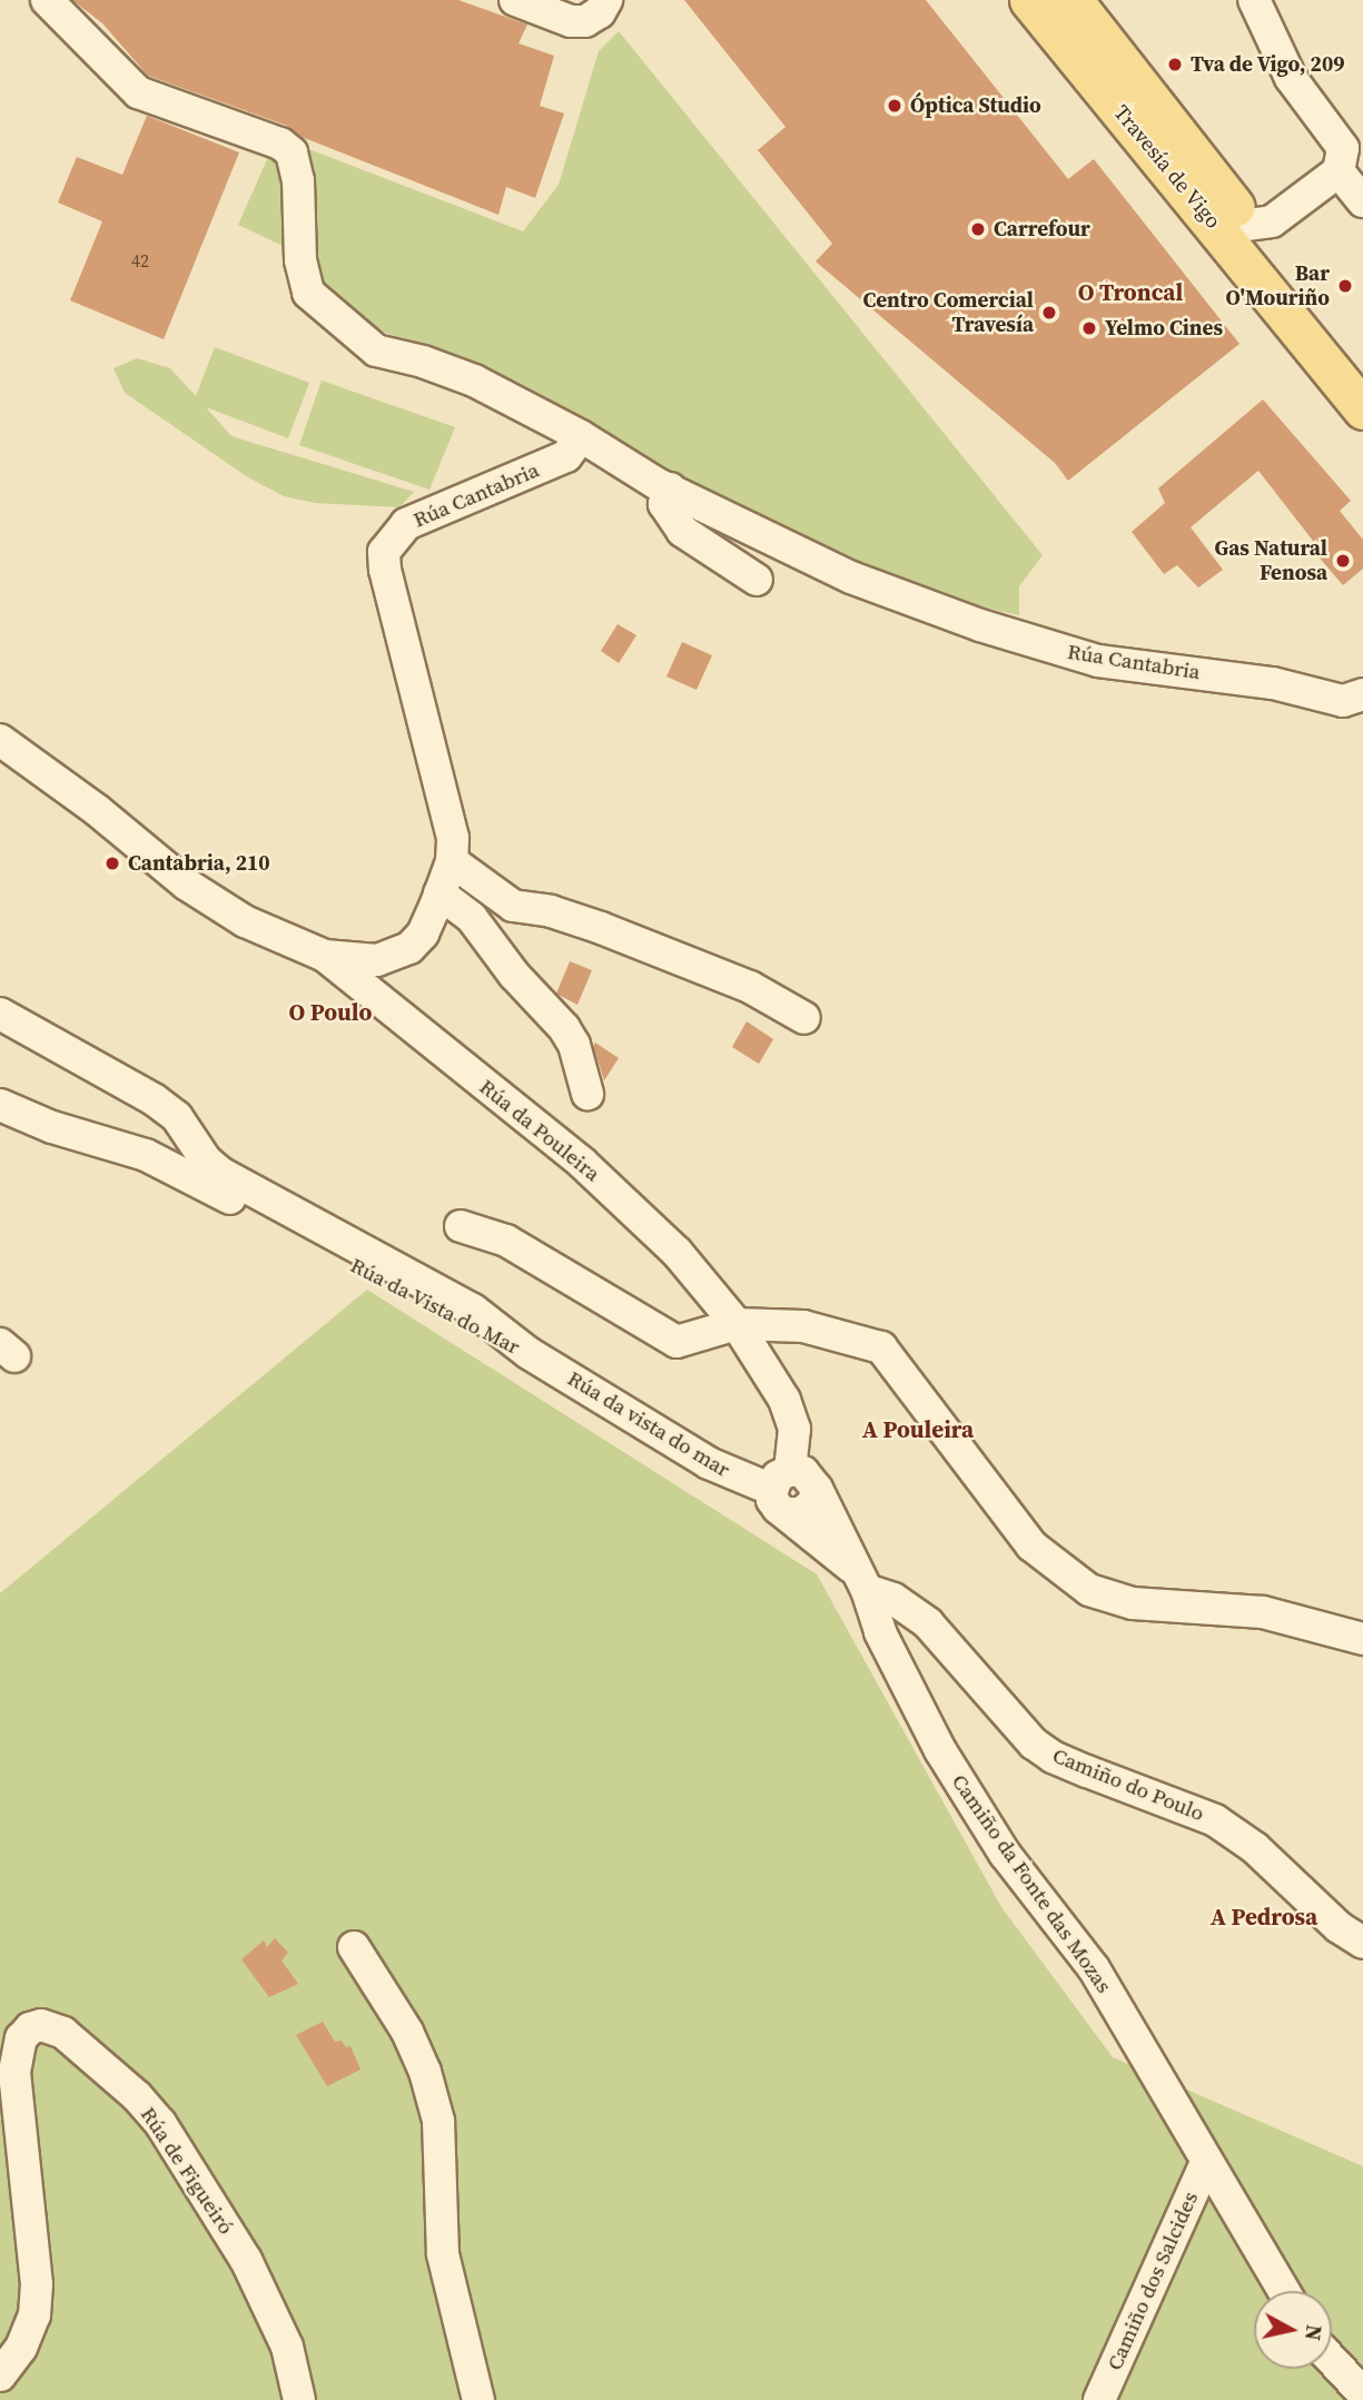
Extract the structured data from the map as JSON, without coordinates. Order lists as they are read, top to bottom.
{
  "streets": {
    "main road": ["Travesía de Vigo"],
    "street": [
      "Rúa Cantabria",
      "Rúa da Pouleira",
      "Rúa da Vista do Mar",
      "Rúa da vista do mar",
      "Camiño do Poulo",
      "Camiño da Fonte das Mozas",
      "Rúa de Figueiró",
      "Camiño dos Salcides"
    ]
  },
  "crossings": [
    ["Rúa Cantabria", "Rúa da Pouleira"],
    ["Rúa da Pouleira", "Rúa da vista do mar"],
    ["Rúa da Pouleira", "Camiño da Fonte das Mozas"],
    ["Rúa da Vista do Mar", "Rúa da vista do mar"],
    ["Rúa da vista do mar", "Camiño da Fonte das Mozas"],
    ["Camiño do Poulo", "Camiño da Fonte das Mozas"],
    ["Camiño da Fonte das Mozas", "Camiño dos Salcides"]
  ],
  "districts": [
    "O Troncal",
    "O Poulo",
    "A Pouleira",
    "A Pedrosa"
  ],
  "places": [
    "Tva de Vigo, 209",
    "Óptica Studio",
    "Carrefour",
    "Bar O'Mouriño",
    "Centro Comercial Travesía",
    "Yelmo Cines",
    "Gas Natural Fenosa",
    "Cantabria, 210"
  ],
  "house_numbers": ["42"],
  "north": "right"
}
